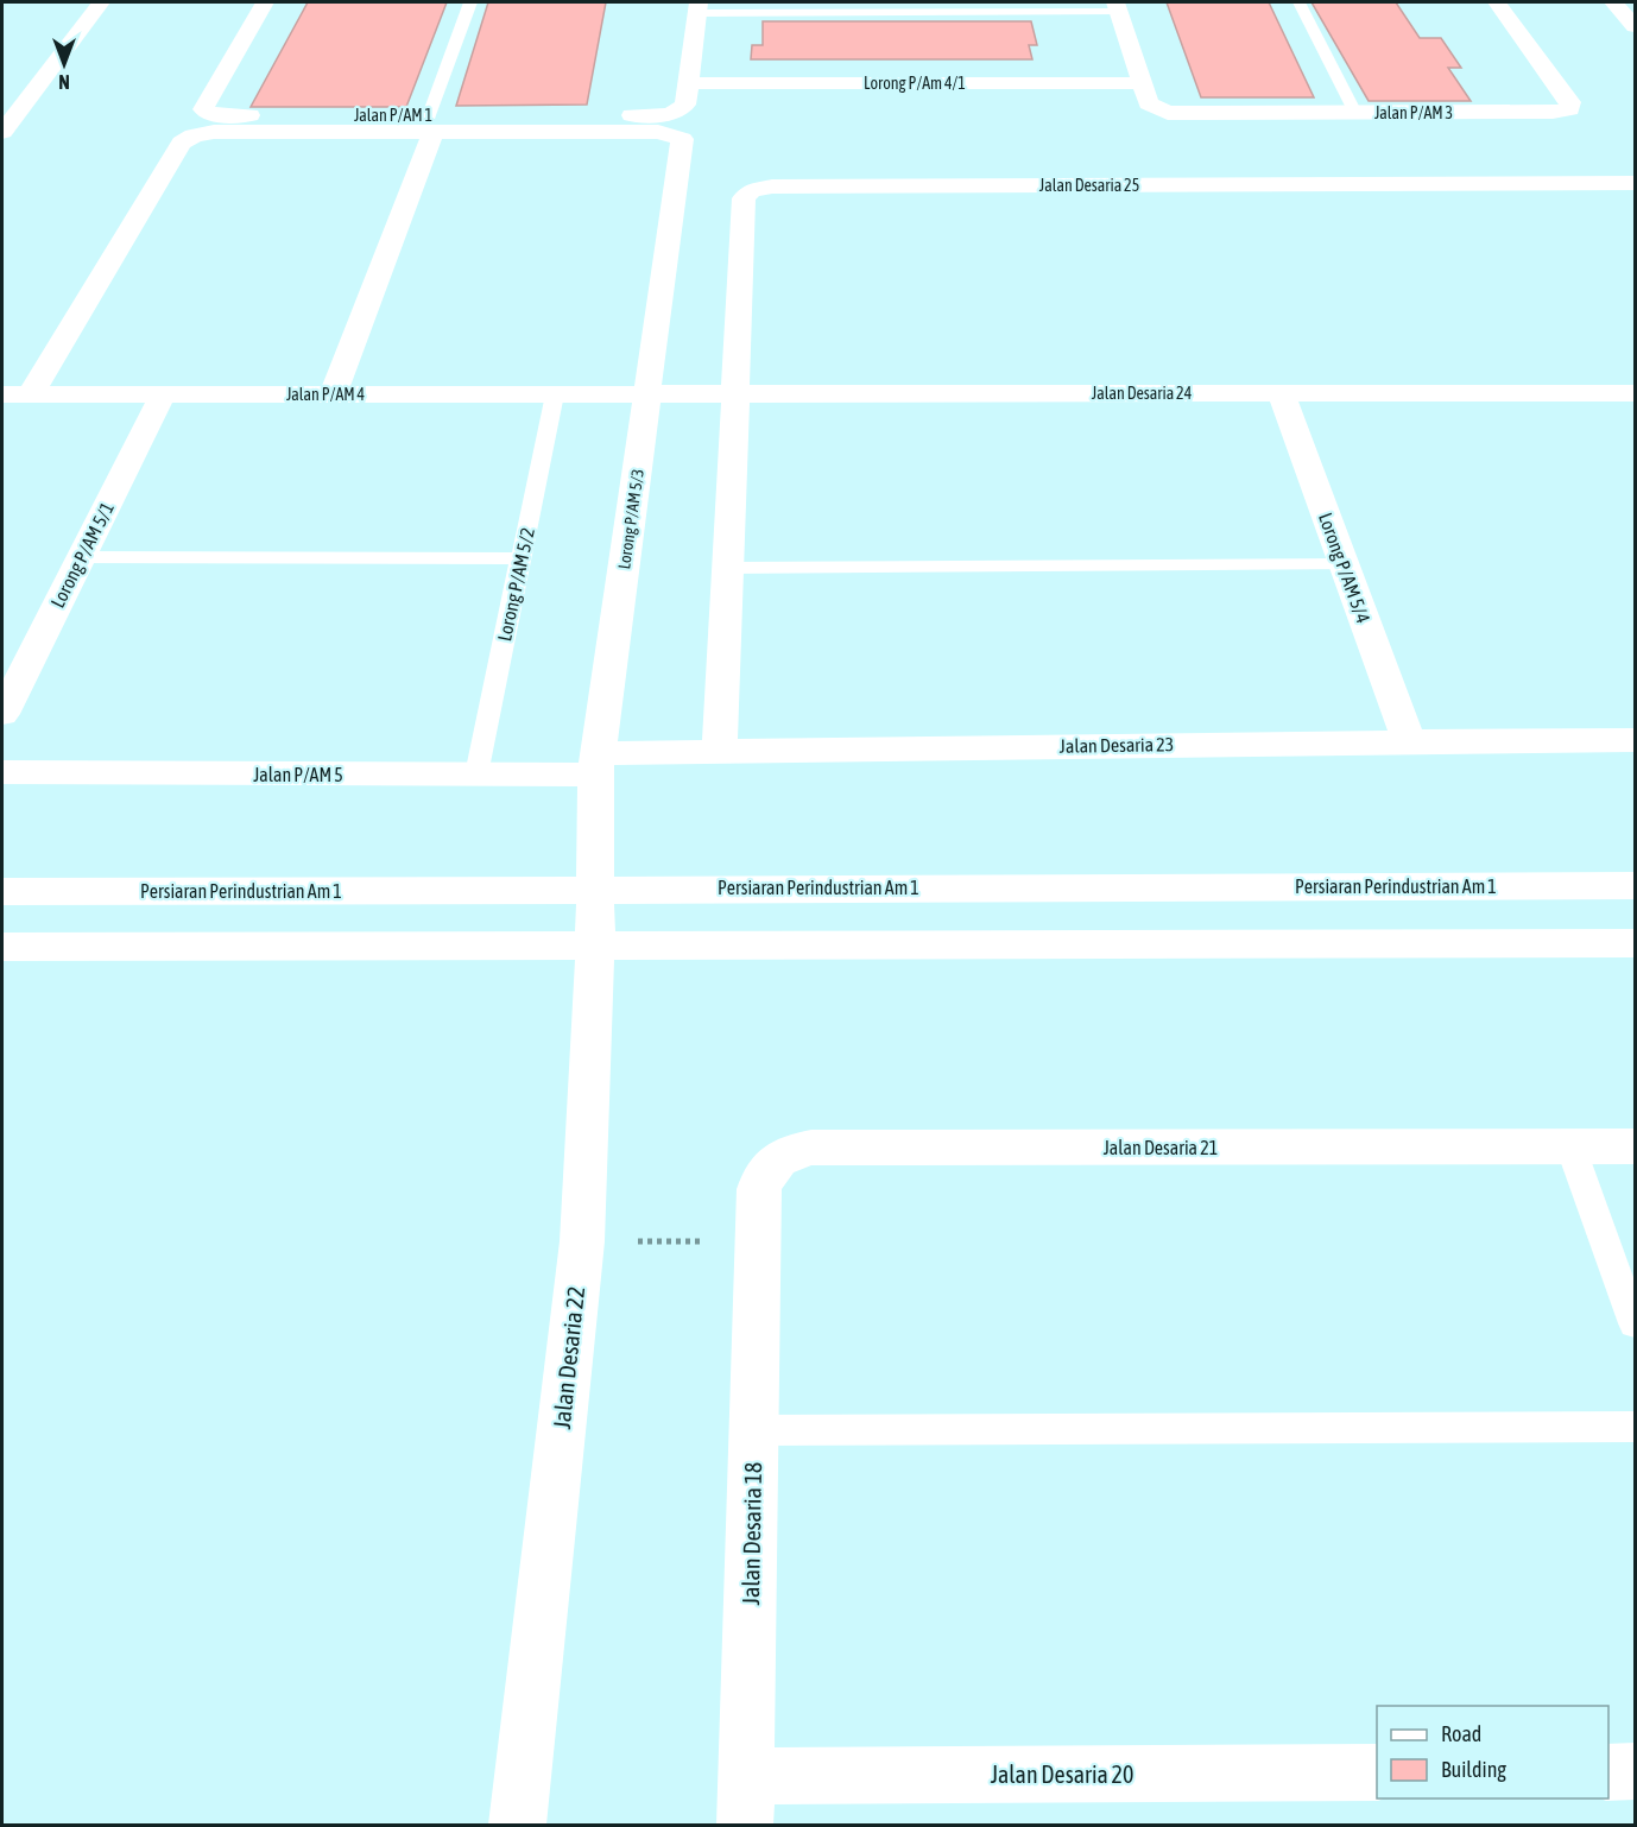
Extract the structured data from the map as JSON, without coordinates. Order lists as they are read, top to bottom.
{
  "streets": {
    "street": [
      "Lorong P/Am 4/1",
      "Jalan P/AM 3",
      "Jalan P/AM 1",
      "Jalan Desaria 25",
      "Jalan Desaria 24",
      "Jalan P/AM 4",
      "Lorong P/AM 5/3",
      "Lorong P/AM 5/1",
      "Lorong P/AM 5/4",
      "Jalan Desaria 23",
      "Jalan P/AM 5",
      "Persiaran Perindustrian Am 1",
      "Jalan Desaria 21",
      "Jalan Desaria 22",
      "Jalan Desaria 18",
      "Jalan Desaria 20"
    ],
    "lane": ["Lorong P/AM 5/2"]
  },
  "crossings": [
    ["Lorong P/Am 4/1", "Jalan P/AM 3"],
    ["Lorong P/Am 4/1", "Jalan P/AM 1"],
    ["Jalan P/AM 1", "Lorong P/AM 5/3"],
    ["Jalan Desaria 25", "Jalan Desaria 24"],
    ["Jalan Desaria 24", "Jalan P/AM 4"],
    ["Jalan Desaria 24", "Lorong P/AM 5/3"],
    ["Jalan Desaria 24", "Lorong P/AM 5/4"],
    ["Jalan P/AM 4", "Lorong P/AM 5/3"],
    ["Jalan P/AM 4", "Lorong P/AM 5/1"],
    ["Jalan P/AM 4", "Lorong P/AM 5/2"],
    ["Lorong P/AM 5/3", "Jalan Desaria 23"],
    ["Lorong P/AM 5/3", "Jalan P/AM 5"],
    ["Lorong P/AM 5/3", "Persiaran Perindustrian Am 1"],
    ["Lorong P/AM 5/3", "Jalan Desaria 22"],
    ["Lorong P/AM 5/4", "Jalan Desaria 23"],
    ["Lorong P/AM 5/2", "Jalan P/AM 5"],
    ["Jalan Desaria 23", "Jalan P/AM 5"],
    ["Persiaran Perindustrian Am 1", "Jalan Desaria 22"],
    ["Jalan Desaria 21", "Jalan Desaria 18"],
    ["Jalan Desaria 18", "Jalan Desaria 20"]
  ],
  "legend": ["Road", "Building"],
  "north": "bottom"
}
